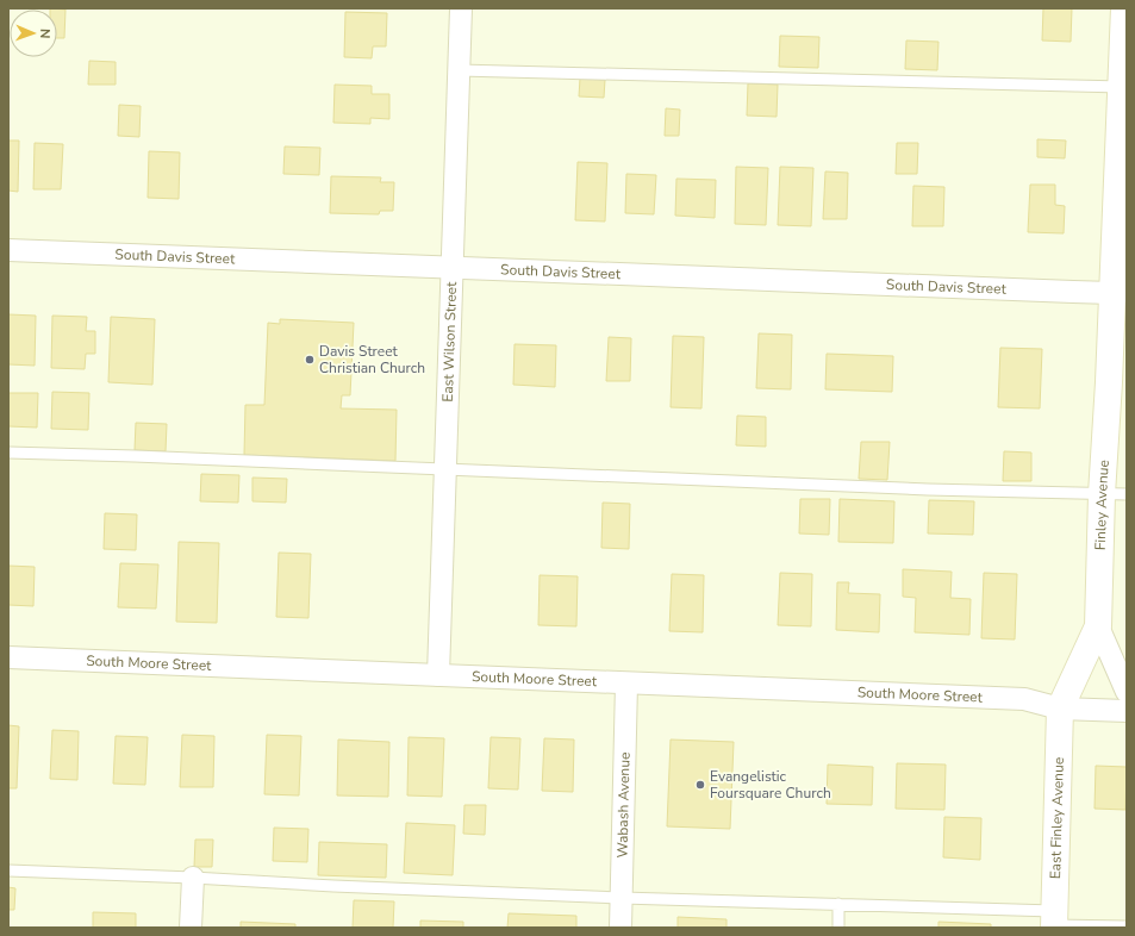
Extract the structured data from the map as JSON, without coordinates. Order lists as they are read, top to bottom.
{
  "streets": {
    "main road": ["Finley Avenue", "East Finley Avenue"],
    "street": [
      "South Davis Street",
      "East Wilson Street",
      "South Moore Street",
      "Wabash Avenue"
    ]
  },
  "crossings": [
    ["South Davis Street", "East Wilson Street"],
    ["South Davis Street", "Finley Avenue"],
    ["East Wilson Street", "South Moore Street"],
    ["Finley Avenue", "South Moore Street"],
    ["Finley Avenue", "East Finley Avenue"],
    ["South Moore Street", "Wabash Avenue"],
    ["South Moore Street", "East Finley Avenue"]
  ],
  "places": ["Davis Street Christian Church", "Evangelistic Foursquare Church"],
  "north": "right"
}
